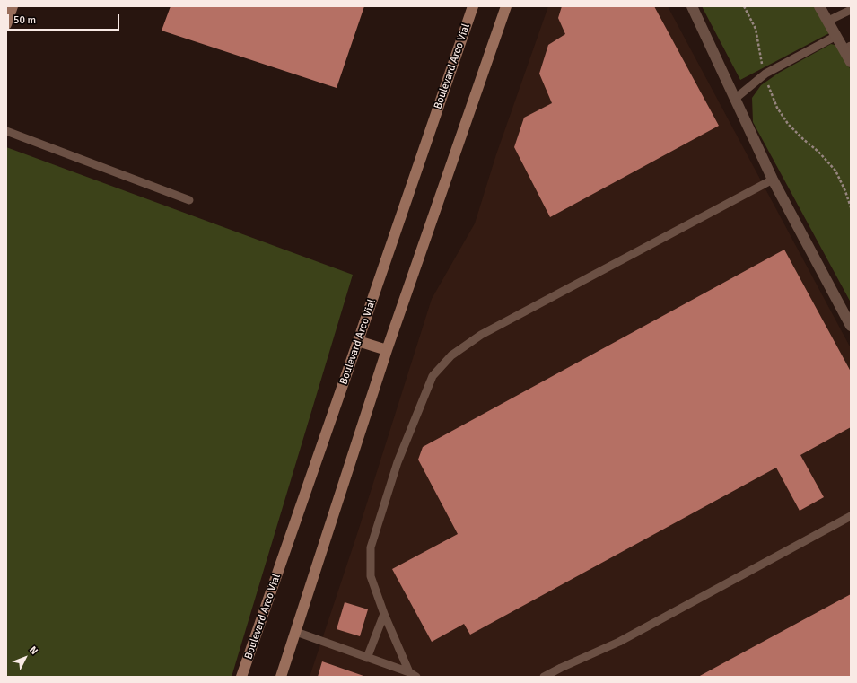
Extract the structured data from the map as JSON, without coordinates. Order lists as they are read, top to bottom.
{
  "streets": {
    "street": ["Boulevard Arco Vial"]
  },
  "scale_bar": "50 m",
  "north": "top right"
}
